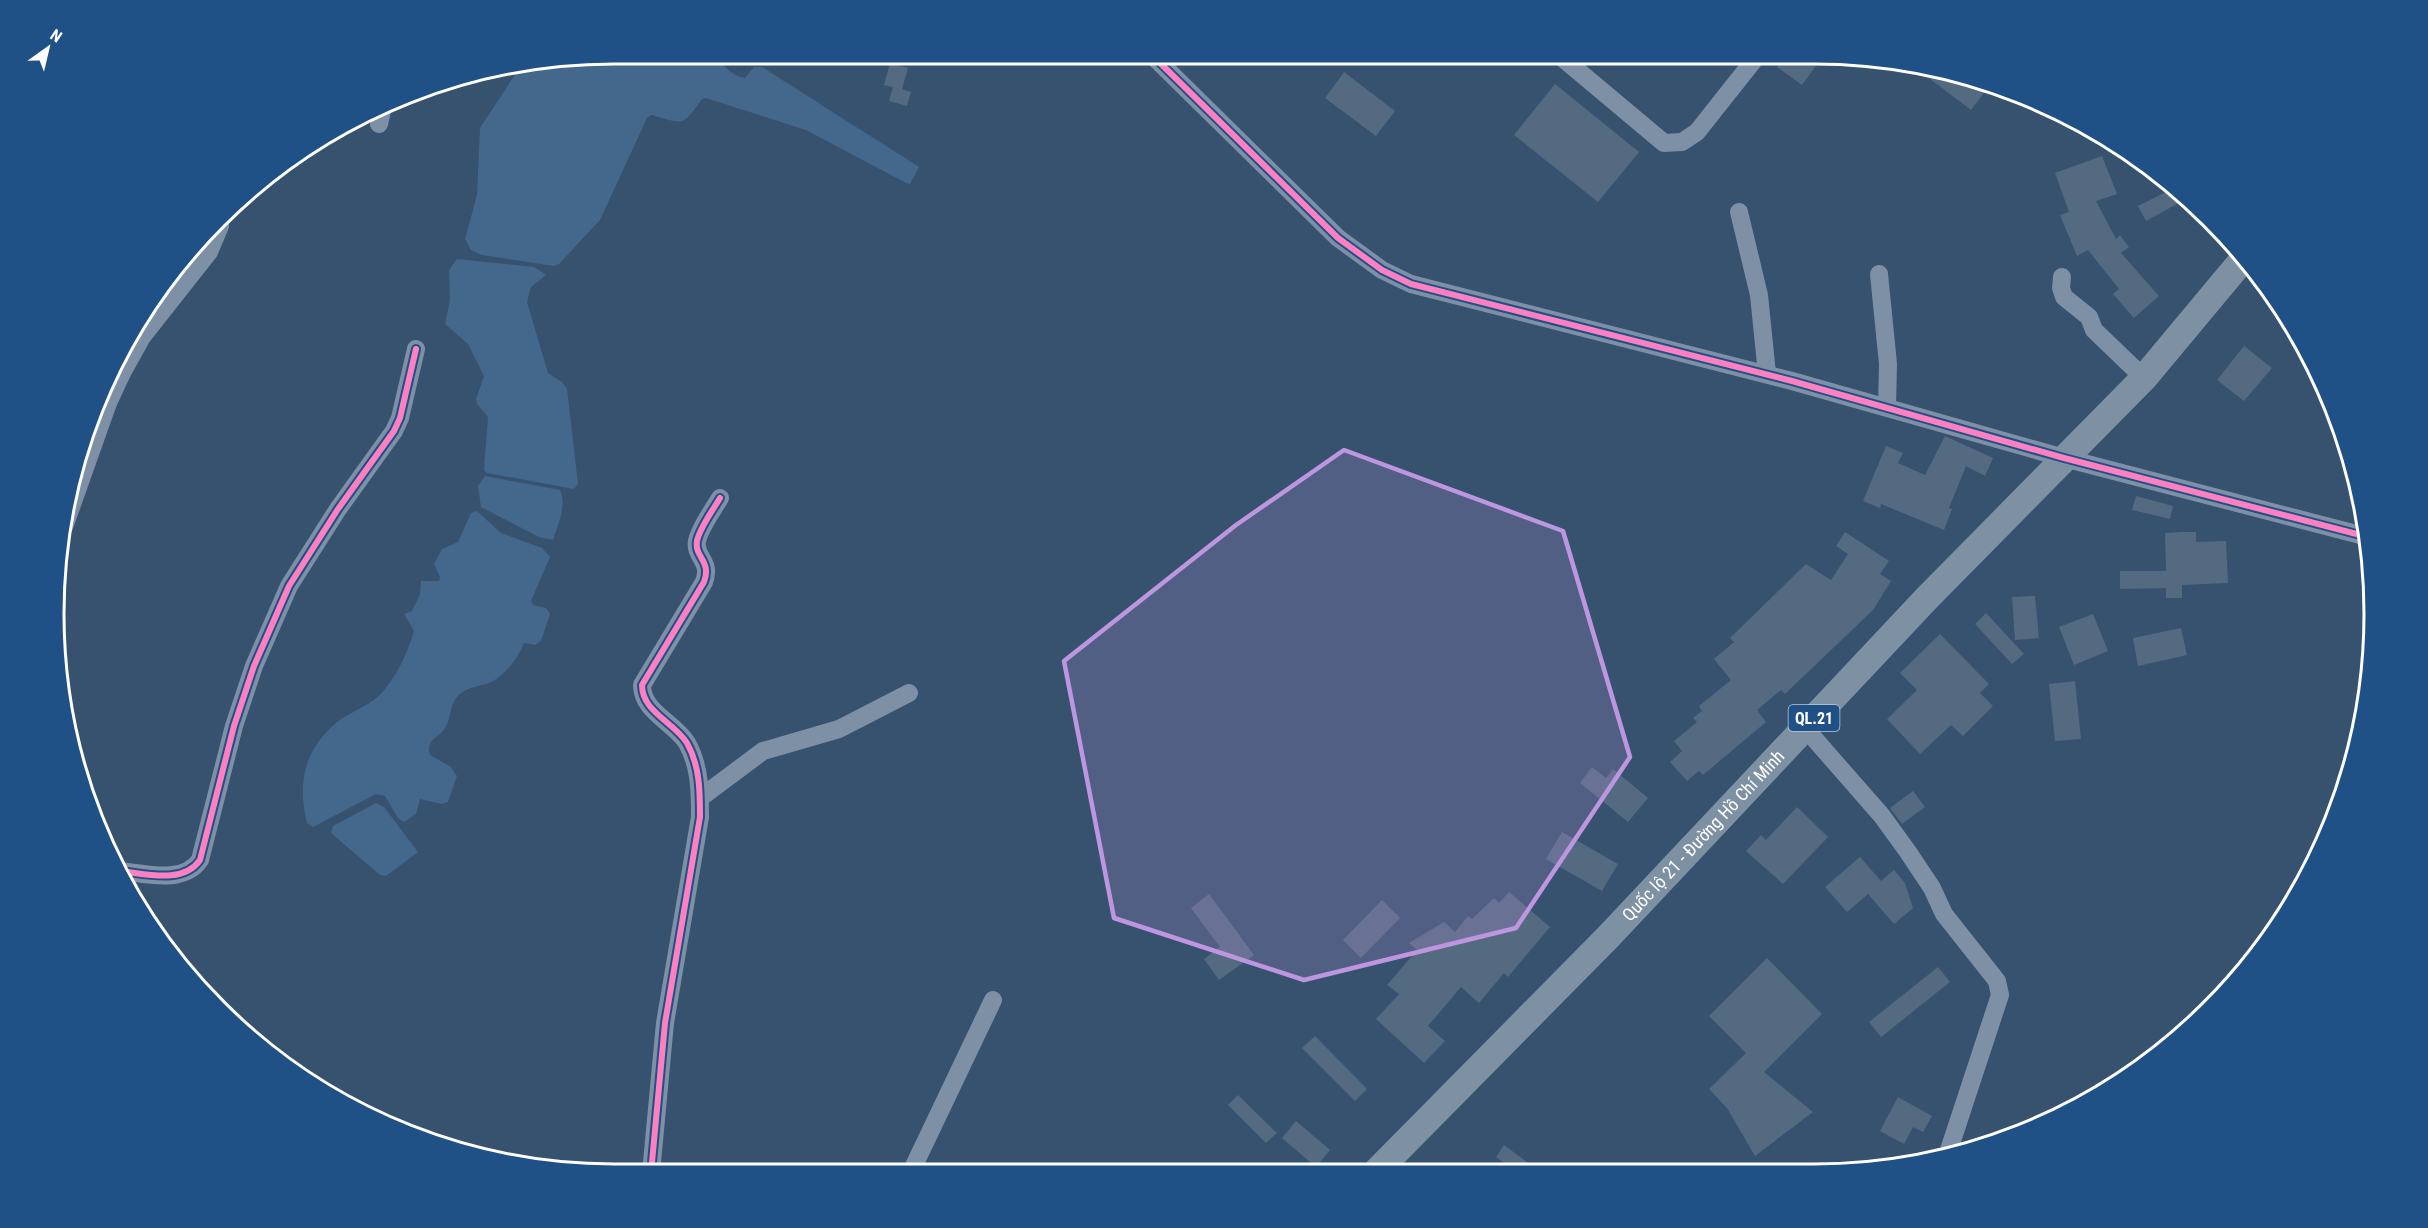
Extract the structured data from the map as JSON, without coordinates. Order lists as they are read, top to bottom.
{
  "streets": {
    "highway": ["QL.21", "Quốc lộ 21 - Đường Hồ Chí Minh"]
  },
  "north": "top right"
}
